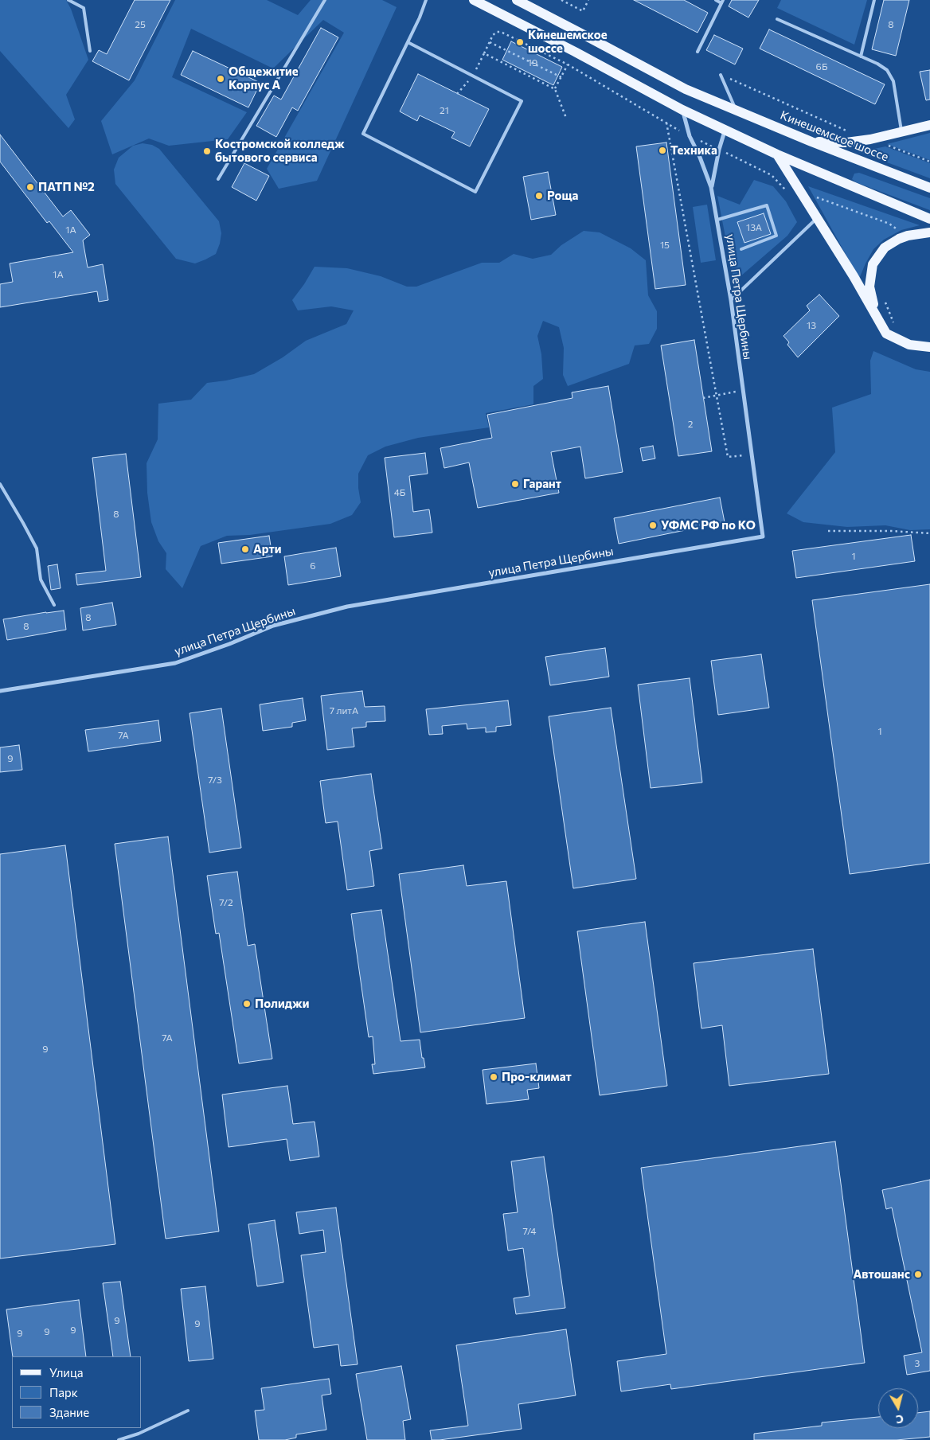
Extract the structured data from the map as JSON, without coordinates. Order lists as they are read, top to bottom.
{
  "streets": {
    "main road": ["Кинешемское шоссе"],
    "street": ["улица Петра Щербины"]
  },
  "places": [
    "Кинешемское шоссе",
    "Общежитие Корпус А",
    "Техника",
    "Костромской колледж бытового сервиса",
    "ПАТП №2",
    "Роща",
    "Гарант",
    "УФМС РФ по КО",
    "Арти",
    "Полиджи",
    "Про-климат",
    "Автошанс"
  ],
  "house_numbers": [
    "25",
    "8",
    "19",
    "6Б",
    "21",
    "13А",
    "1А",
    "15",
    "1А",
    "13",
    "2",
    "4Б",
    "8",
    "1",
    "6",
    "8",
    "8",
    "7 литА",
    "1",
    "7А",
    "9",
    "7/3",
    "7/2",
    "7А",
    "9",
    "7/4",
    "9",
    "9",
    "9",
    "9",
    "9",
    "3"
  ],
  "legend": ["Улица", "Парк", "Здание"],
  "north": "bottom"
}
